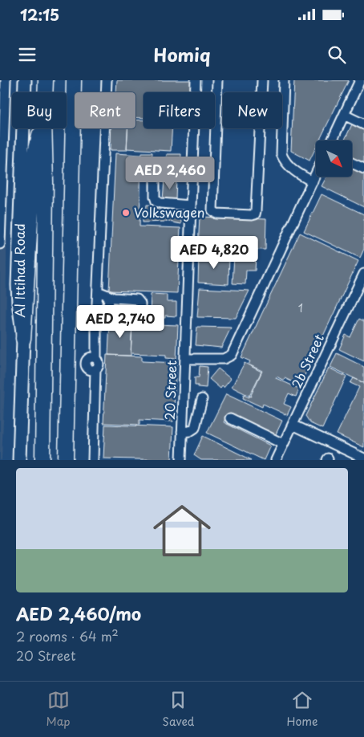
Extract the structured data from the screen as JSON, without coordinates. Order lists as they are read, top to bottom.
{
  "streets": {
    "highway": ["Al Ittihad Road"],
    "street": ["2b Street", "20 Street"]
  },
  "places": ["Volkswagen"],
  "house_numbers": ["1"],
  "north": "bottom right",
  "page": {
    "status": "12:15",
    "header": "Homiq",
    "chip": [
      "Buy",
      "Rent",
      "Filters",
      "New"
    ],
    "price": ["AED 2,460", "AED 4,820", "AED 2,740"],
    "list": [
      {
        "name": "AED 2,460/mo",
        "note": "2 rooms · 64 m² · 20 Street"
      }
    ],
    "tabs": ["Map", "Saved", "Home"]
  }
}
